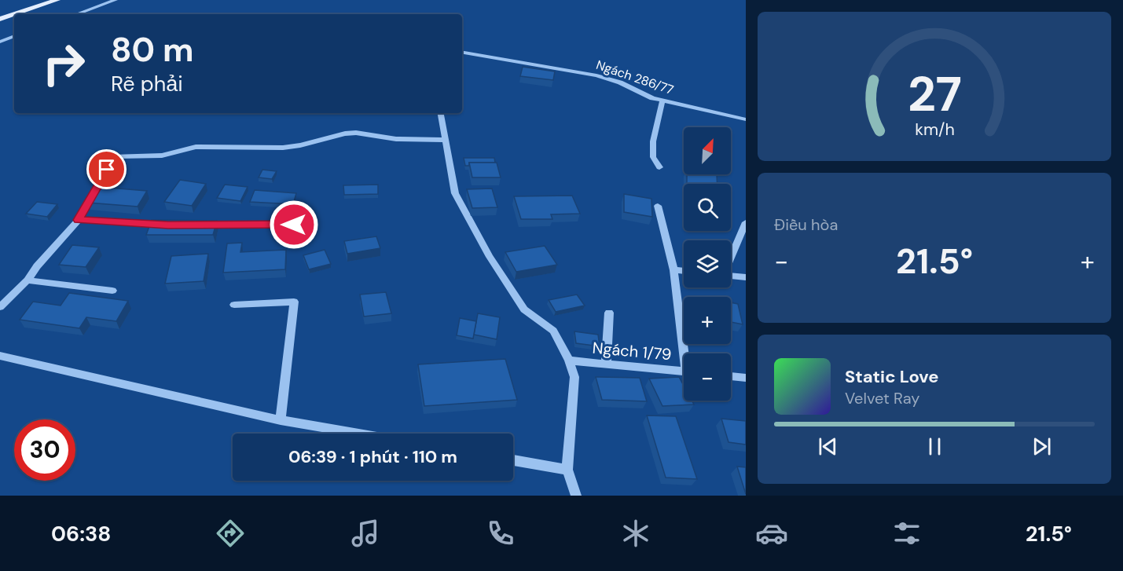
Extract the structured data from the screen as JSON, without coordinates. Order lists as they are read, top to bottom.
{
  "streets": {
    "street": ["Ngách 286/77", "Ngách 1/79"]
  },
  "north": "top right",
  "page": {
    "turn": ["80 m", "Rẽ phải"],
    "map_buttons": ["+", "−"],
    "tile": "Điều hòa",
    "heat": ["−", "21.5°", "+"],
    "song": ["Static Love", "Velvet Ray"],
    "limit": "30",
    "trip": "06:39 · 1 phút · 110 m",
    "tabs": ["06:38", "21.5°"],
    "gauge": ["27", "km/h"]
  }
}
